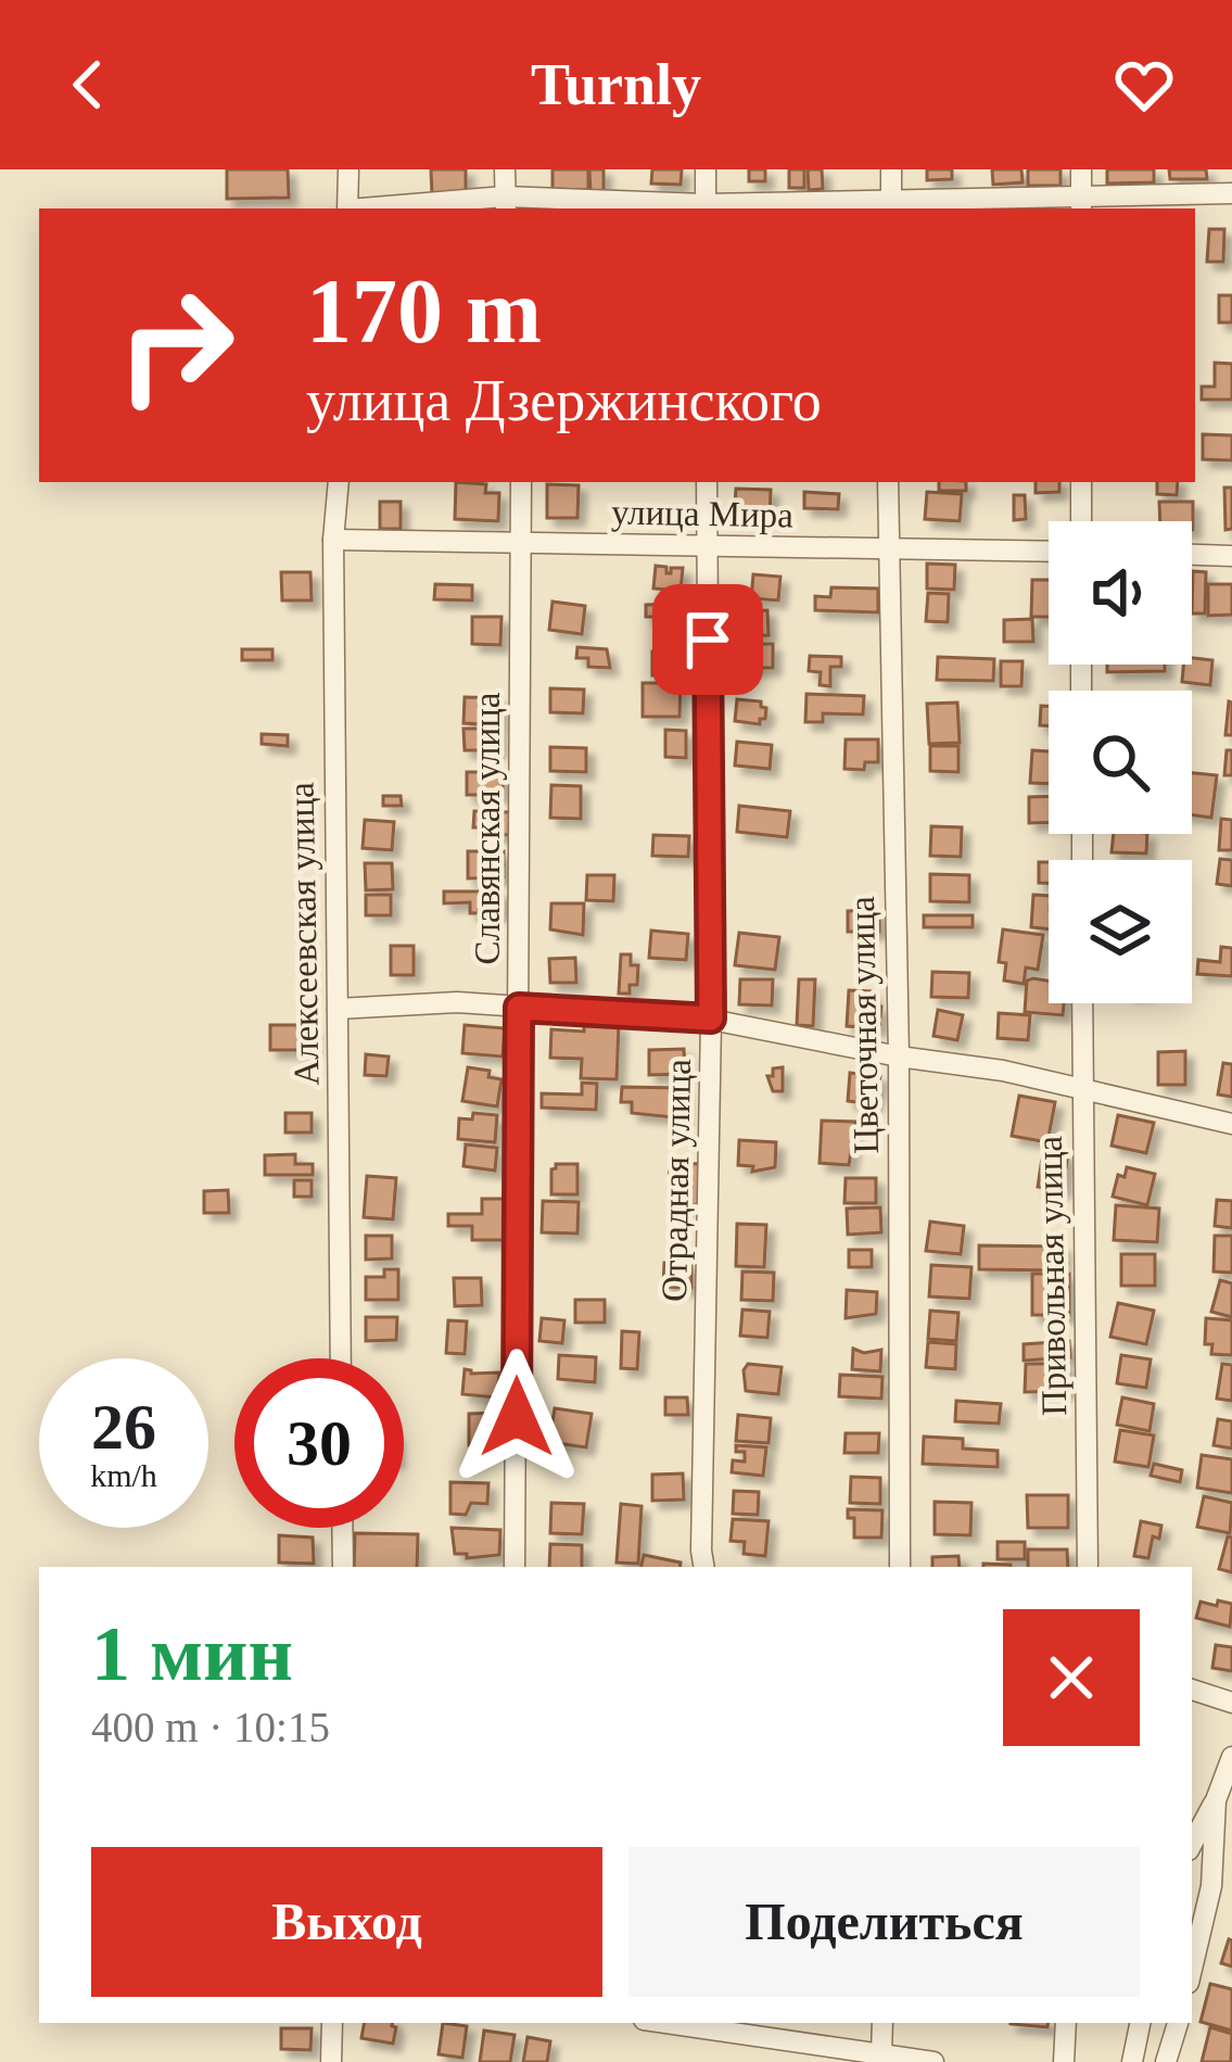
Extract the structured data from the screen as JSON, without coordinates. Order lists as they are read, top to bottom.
{
  "streets": {
    "street": [
      "улица Мира",
      "Славянская улица",
      "Алексеевская улица",
      "Цветочная улица",
      "Отрадная улица",
      "Привольная улица"
    ]
  },
  "crossings": [
    ["улица Мира", "Славянская улица"],
    ["улица Мира", "Алексеевская улица"],
    ["улица Мира", "Цветочная улица"],
    ["улица Мира", "Отрадная улица"]
  ],
  "page": {
    "header": "Turnly",
    "turn": ["170 m", "улица Дзержинского"],
    "speed": "26 km/h",
    "limit": "30",
    "heading": ["1 мин", "400 m · 10:15"],
    "buttons": ["Выход", "Поделиться"]
  }
}
